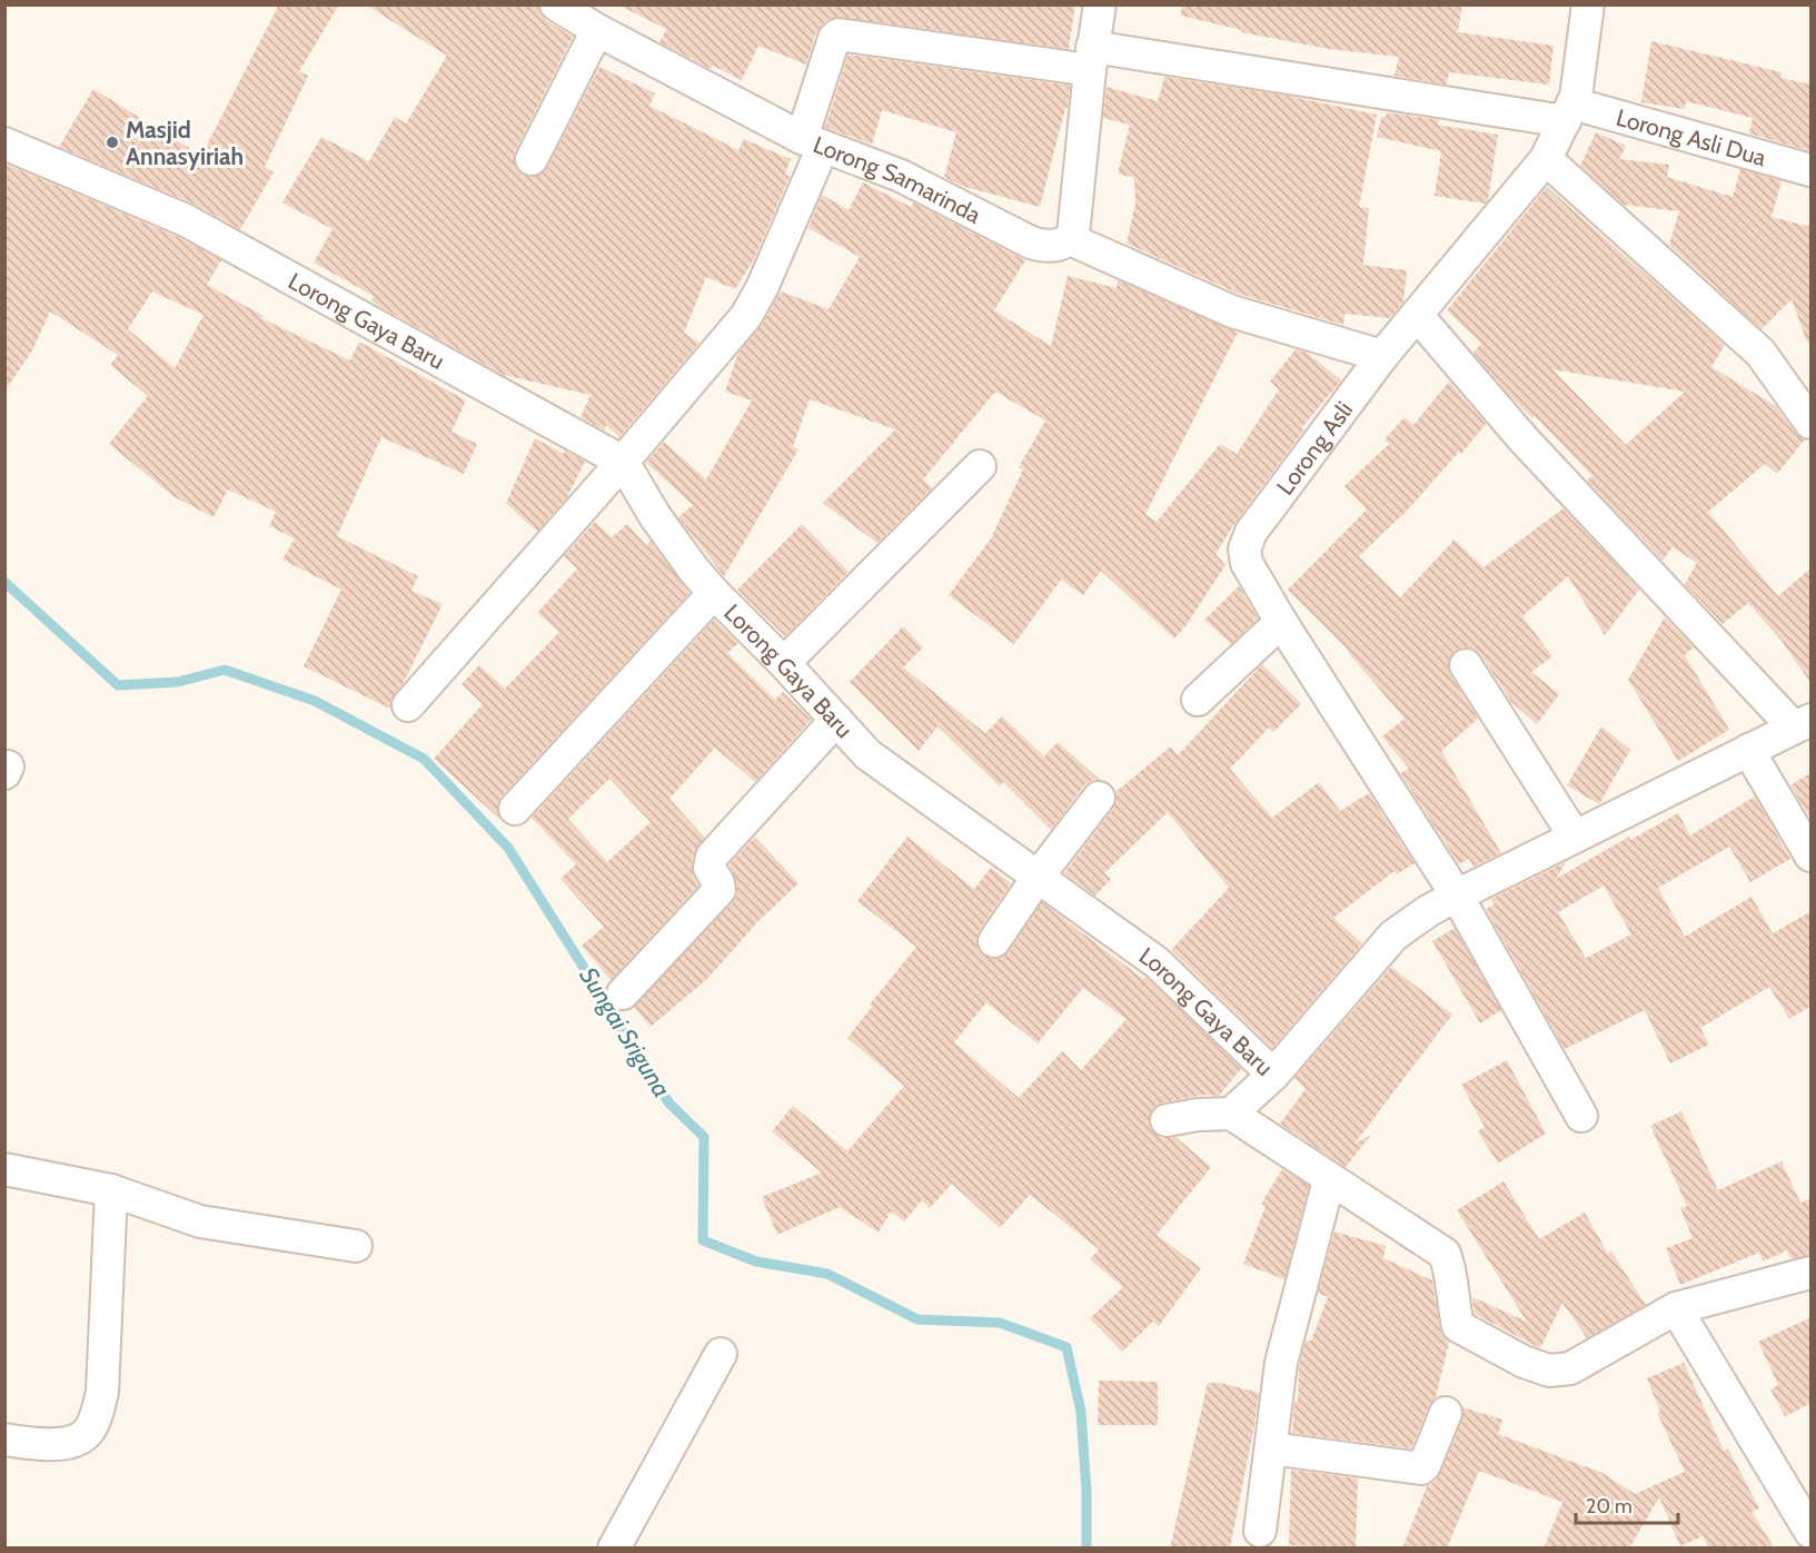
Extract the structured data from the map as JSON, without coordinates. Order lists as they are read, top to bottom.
{
  "streets": {
    "street": [
      "Lorong Asli Dua",
      "Lorong Samarinda",
      "Lorong Gaya Baru",
      "Lorong Asli"
    ]
  },
  "crossings": [
    ["Lorong Asli Dua", "Lorong Samarinda"],
    ["Lorong Asli Dua", "Lorong Asli"]
  ],
  "water": ["Sungai Sriguna"],
  "places": ["Masjid Annasyiriah"],
  "scale_bar": "20 m"
}
